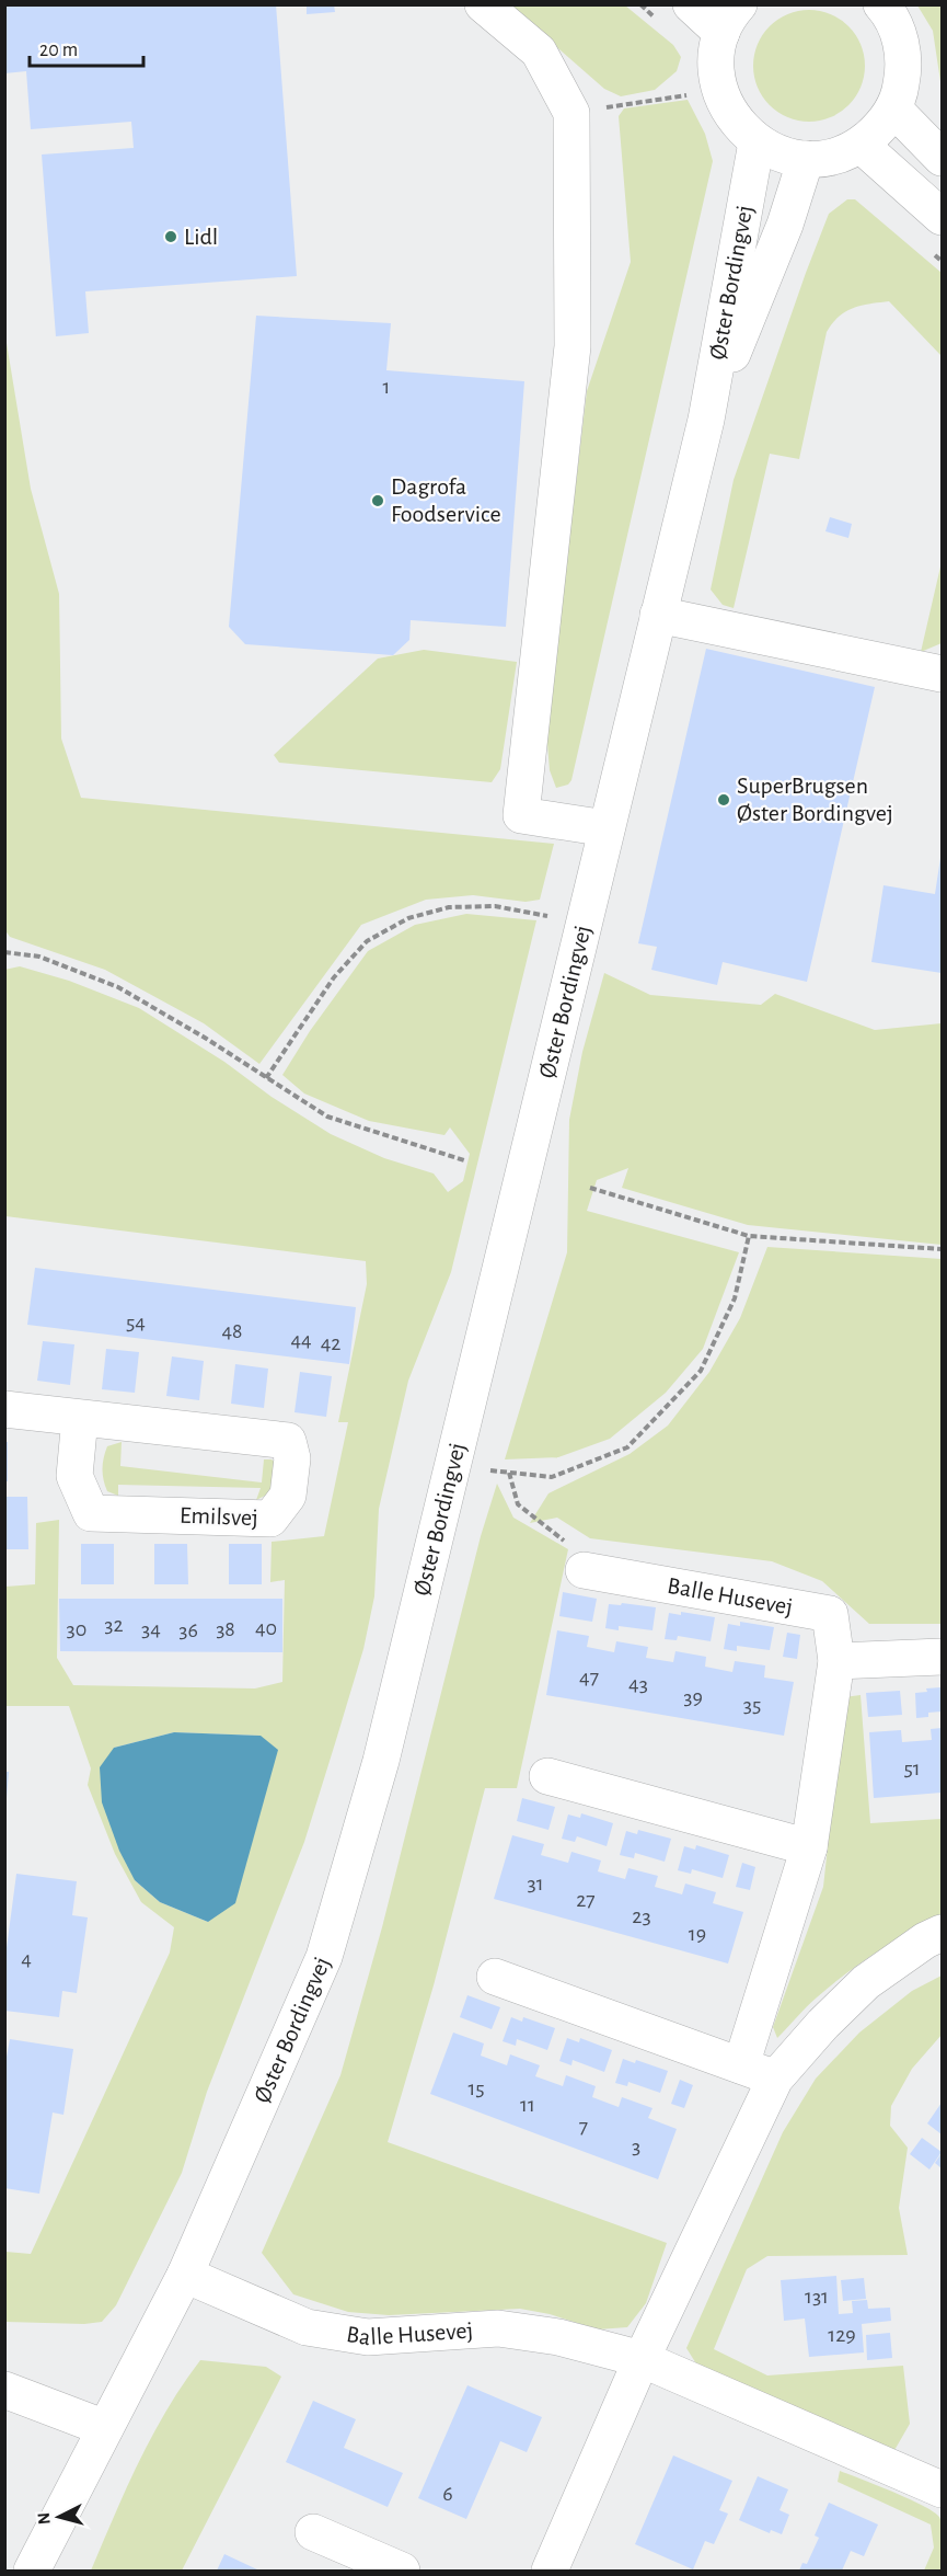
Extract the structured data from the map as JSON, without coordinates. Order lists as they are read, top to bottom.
{
  "streets": {
    "street": ["Øster Bordingvej", "Emilsvej", "Balle Husevej"]
  },
  "crossings": [
    ["Øster Bordingvej", "Balle Husevej"]
  ],
  "places": ["Lidl", "Dagrofa Foodservice", "SuperBrugsen Øster Bordingvej"],
  "house_numbers": [
    "1",
    "54",
    "48",
    "44",
    "42",
    "32",
    "40",
    "30",
    "34",
    "38",
    "36",
    "47",
    "43",
    "39",
    "35",
    "51",
    "31",
    "27",
    "23",
    "19",
    "4",
    "15",
    "11",
    "7",
    "3",
    "131",
    "129",
    "6"
  ],
  "scale_bar": "20 m",
  "north": "left"
}
